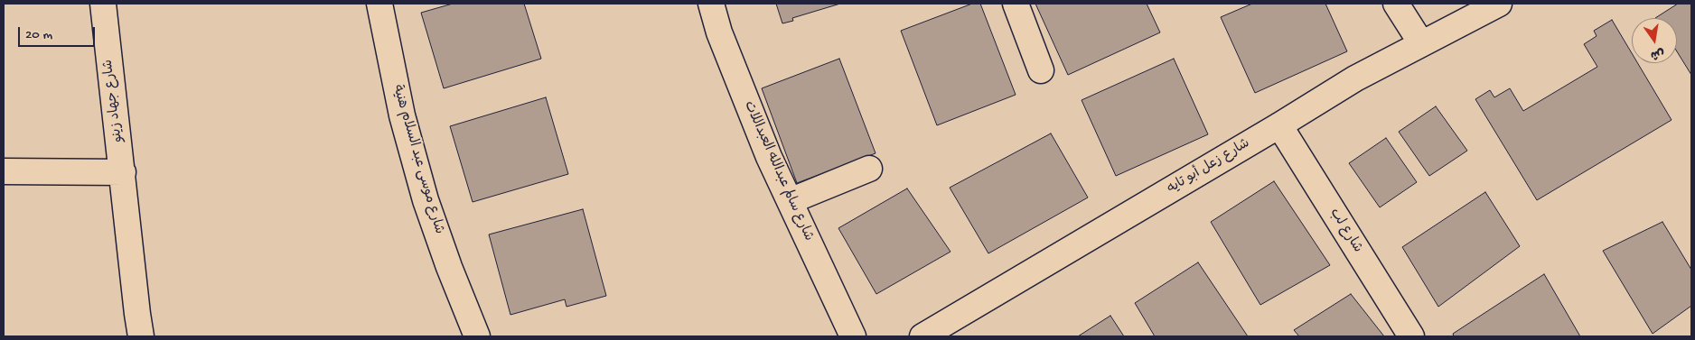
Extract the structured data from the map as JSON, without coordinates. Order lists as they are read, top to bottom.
{
  "streets": {
    "street": [
      "شارع جهاد زينو",
      "شارع موسى عبد السلام هنية",
      "شارع زعل أبو تايه",
      "شارع سالم عبدالله العبداللات",
      "شارع لب"
    ]
  },
  "crossings": [
    ["شارع زعل أبو تايه", "شارع لب"]
  ],
  "scale_bar": "20 m",
  "north": "bottom"
}
